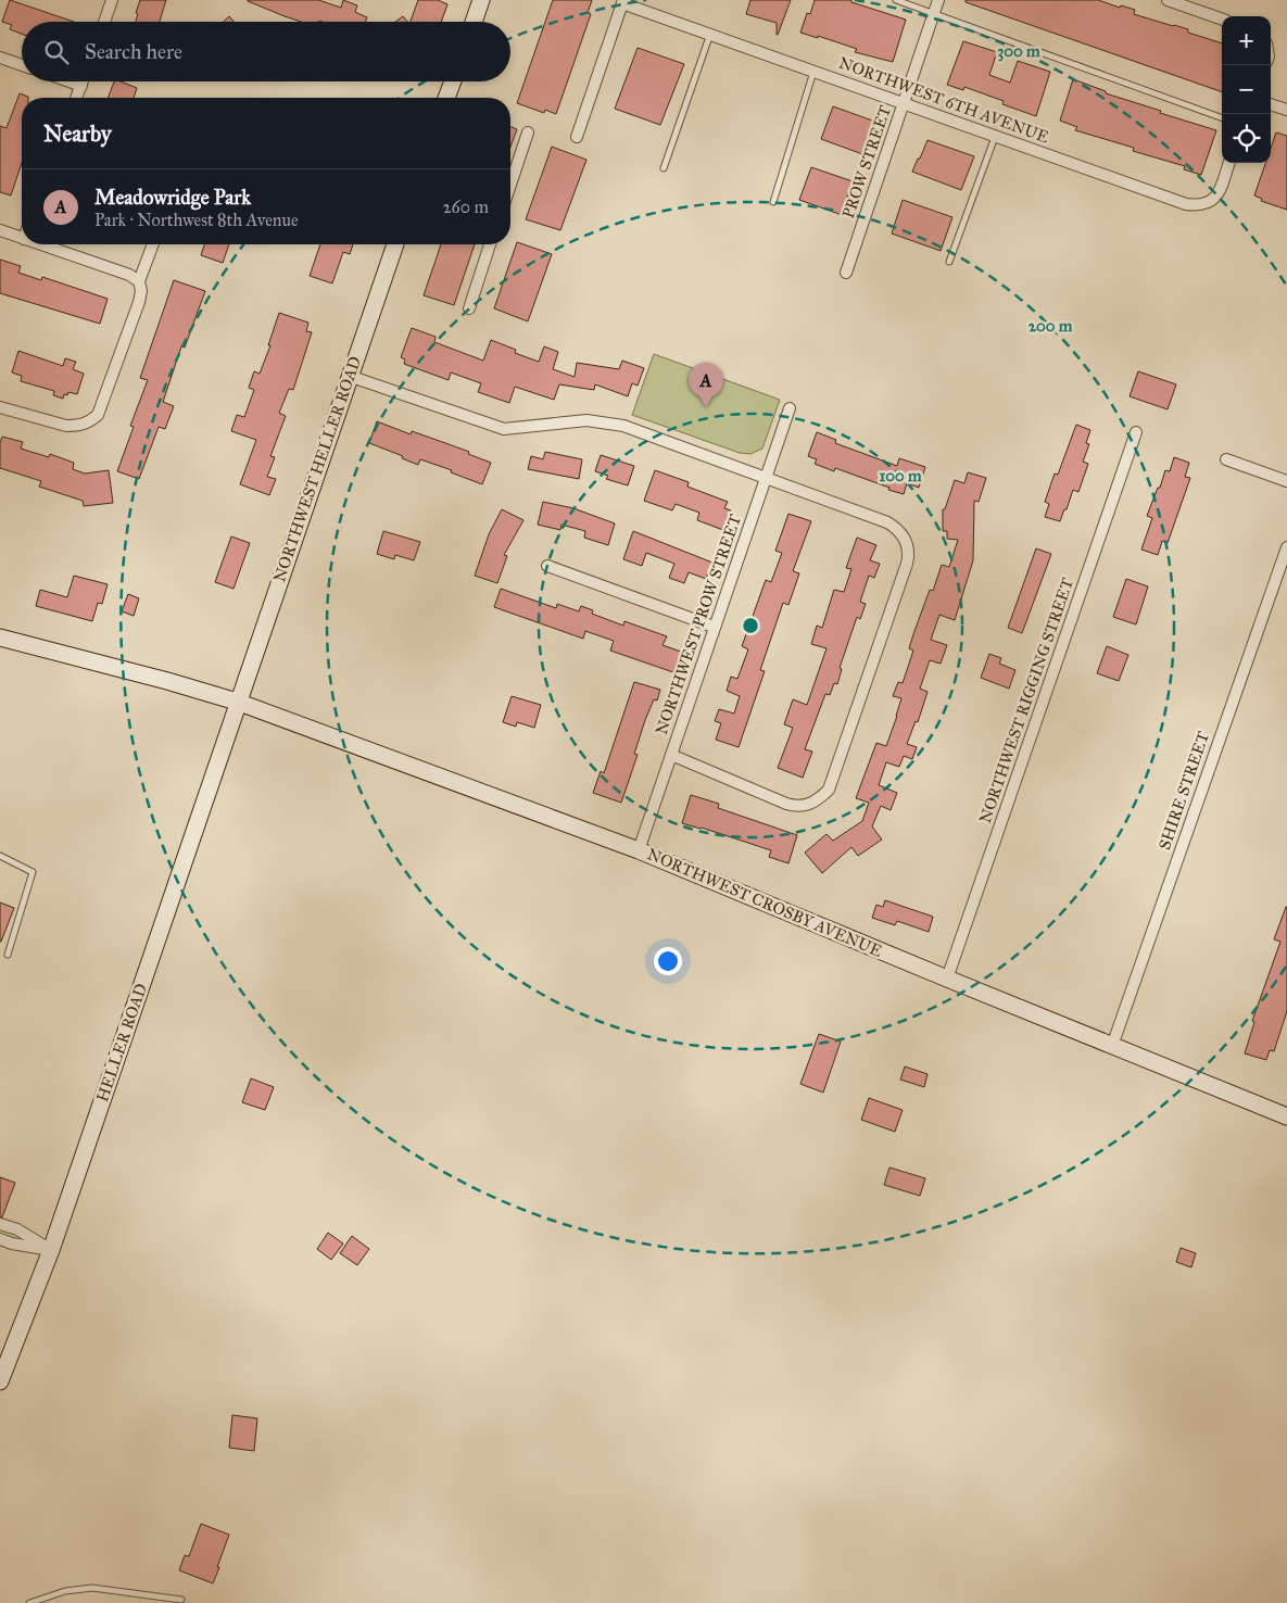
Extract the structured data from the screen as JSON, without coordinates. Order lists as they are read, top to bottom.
{
  "streets": {
    "street": [
      "NORTHWEST 6TH AVENUE",
      "PROW STREET",
      "NORTHWEST HELLER ROAD",
      "NORTHWEST PROW STREET",
      "NORTHWEST RIGGING STREET",
      "SHIRE STREET",
      "NORTHWEST CROSBY AVENUE",
      "HELLER ROAD"
    ]
  },
  "crossings": [
    ["NORTHWEST 6TH AVENUE", "PROW STREET"],
    ["NORTHWEST HELLER ROAD", "NORTHWEST CROSBY AVENUE"],
    ["NORTHWEST HELLER ROAD", "HELLER ROAD"],
    ["NORTHWEST PROW STREET", "NORTHWEST CROSBY AVENUE"],
    ["NORTHWEST RIGGING STREET", "NORTHWEST CROSBY AVENUE"],
    ["SHIRE STREET", "NORTHWEST CROSBY AVENUE"],
    ["NORTHWEST CROSBY AVENUE", "HELLER ROAD"]
  ],
  "page": {
    "map_buttons": ["+", "−"],
    "search": "Search here",
    "heading": "Nearby",
    "list": [
      {
        "mark": "A",
        "name": "Meadowridge Park",
        "note": "Park · Northwest 8th Avenue",
        "value": "260 m"
      }
    ],
    "pins": "A"
  },
  "rings": ["300 m", "200 m", "100 m"]
}
